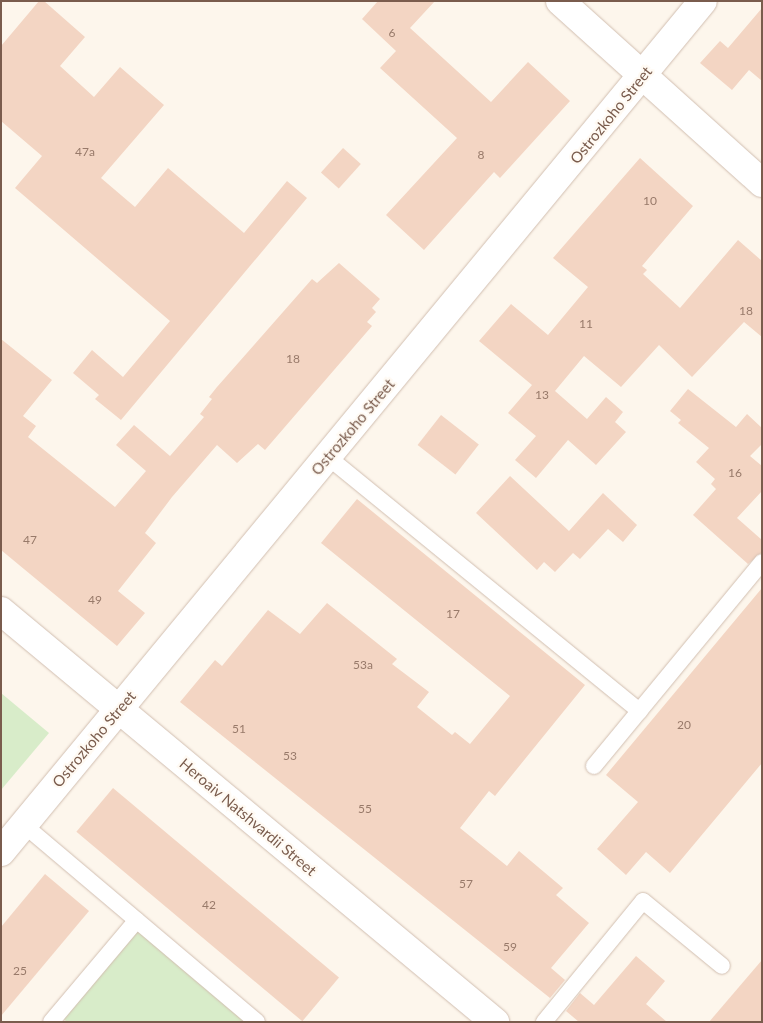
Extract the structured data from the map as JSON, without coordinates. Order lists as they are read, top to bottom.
{
  "streets": {
    "street": ["Ostrozkoho Street", "Heroaiv Natshvardii Street"]
  },
  "crossings": [
    ["Ostrozkoho Street", "Heroaiv Natshvardii Street"]
  ],
  "house_numbers": [
    "6",
    "47а",
    "8",
    "10",
    "18",
    "11",
    "18",
    "13",
    "16",
    "47",
    "49",
    "17",
    "53а",
    "20",
    "51",
    "53",
    "55",
    "57",
    "42",
    "59",
    "25"
  ]
}
